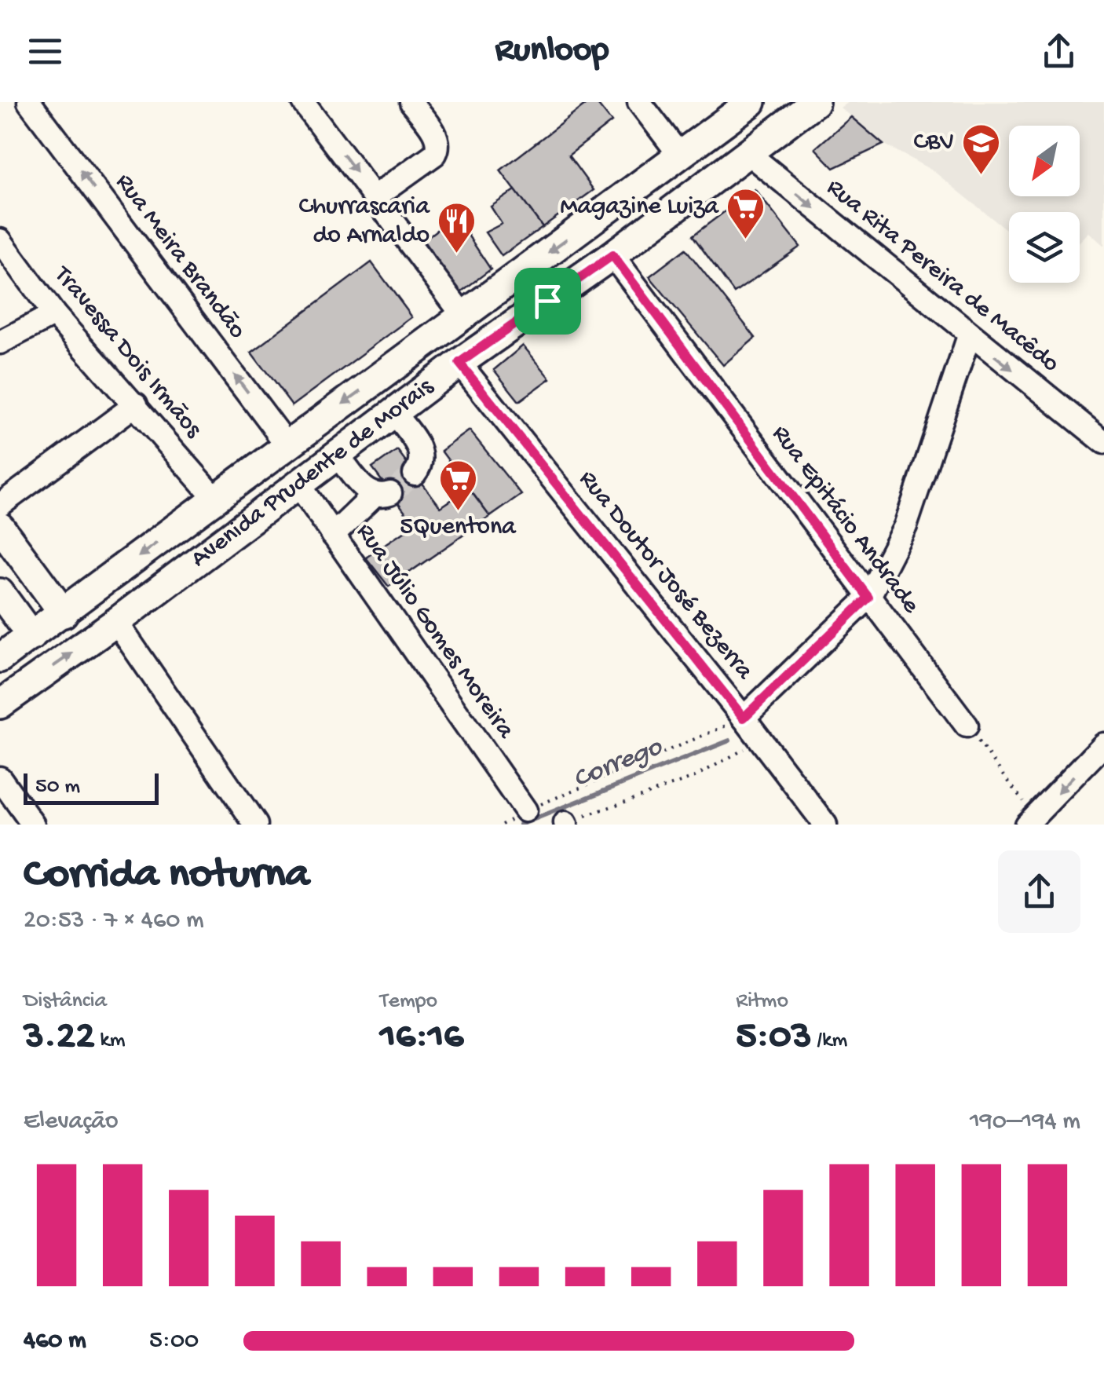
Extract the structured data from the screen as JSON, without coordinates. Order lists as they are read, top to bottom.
{
  "streets": {
    "main road": ["Avenida Prudente de Morais"],
    "street": [
      "Rua Meira Brandão",
      "Rua Rita Pereira de Macêdo",
      "Travessa Dois Irmãos",
      "Rua Epitácio Andrade",
      "Rua Doutor José Bezerra",
      "Rua Júlio Gomes Moreira"
    ]
  },
  "crossings": [
    ["Rua Meira Brandão", "Avenida Prudente de Morais"],
    ["Rua Rita Pereira de Macêdo", "Avenida Prudente de Morais"],
    ["Travessa Dois Irmãos", "Avenida Prudente de Morais"],
    ["Avenida Prudente de Morais", "Rua Epitácio Andrade"],
    ["Avenida Prudente de Morais", "Rua Doutor José Bezerra"],
    ["Avenida Prudente de Morais", "Rua Júlio Gomes Moreira"]
  ],
  "one_way": ["Rua Meira Brandão", "Rua Rita Pereira de Macêdo"],
  "water": ["Corrego"],
  "places": {
    "school or university": ["CBV"],
    "supermarket": ["Magazine Luiza", "5Quentona"],
    "restaurant": ["Churrascaria do Arnaldo"]
  },
  "scale_bar": "50 m",
  "north": "bottom left",
  "page": {
    "header": "Runloop",
    "scale": "50 m",
    "heading": ["Corrida noturna", "20:53 · 7 × 460 m"],
    "stats": [
      ["Distância", "3.22 km"],
      ["Tempo", "16:16"],
      ["Ritmo", "5:03 /km"]
    ],
    "chart": ["Elevação", "190–194 m"],
    "list": [
      {
        "name": "460 m",
        "note": "5:00"
      }
    ]
  }
}
